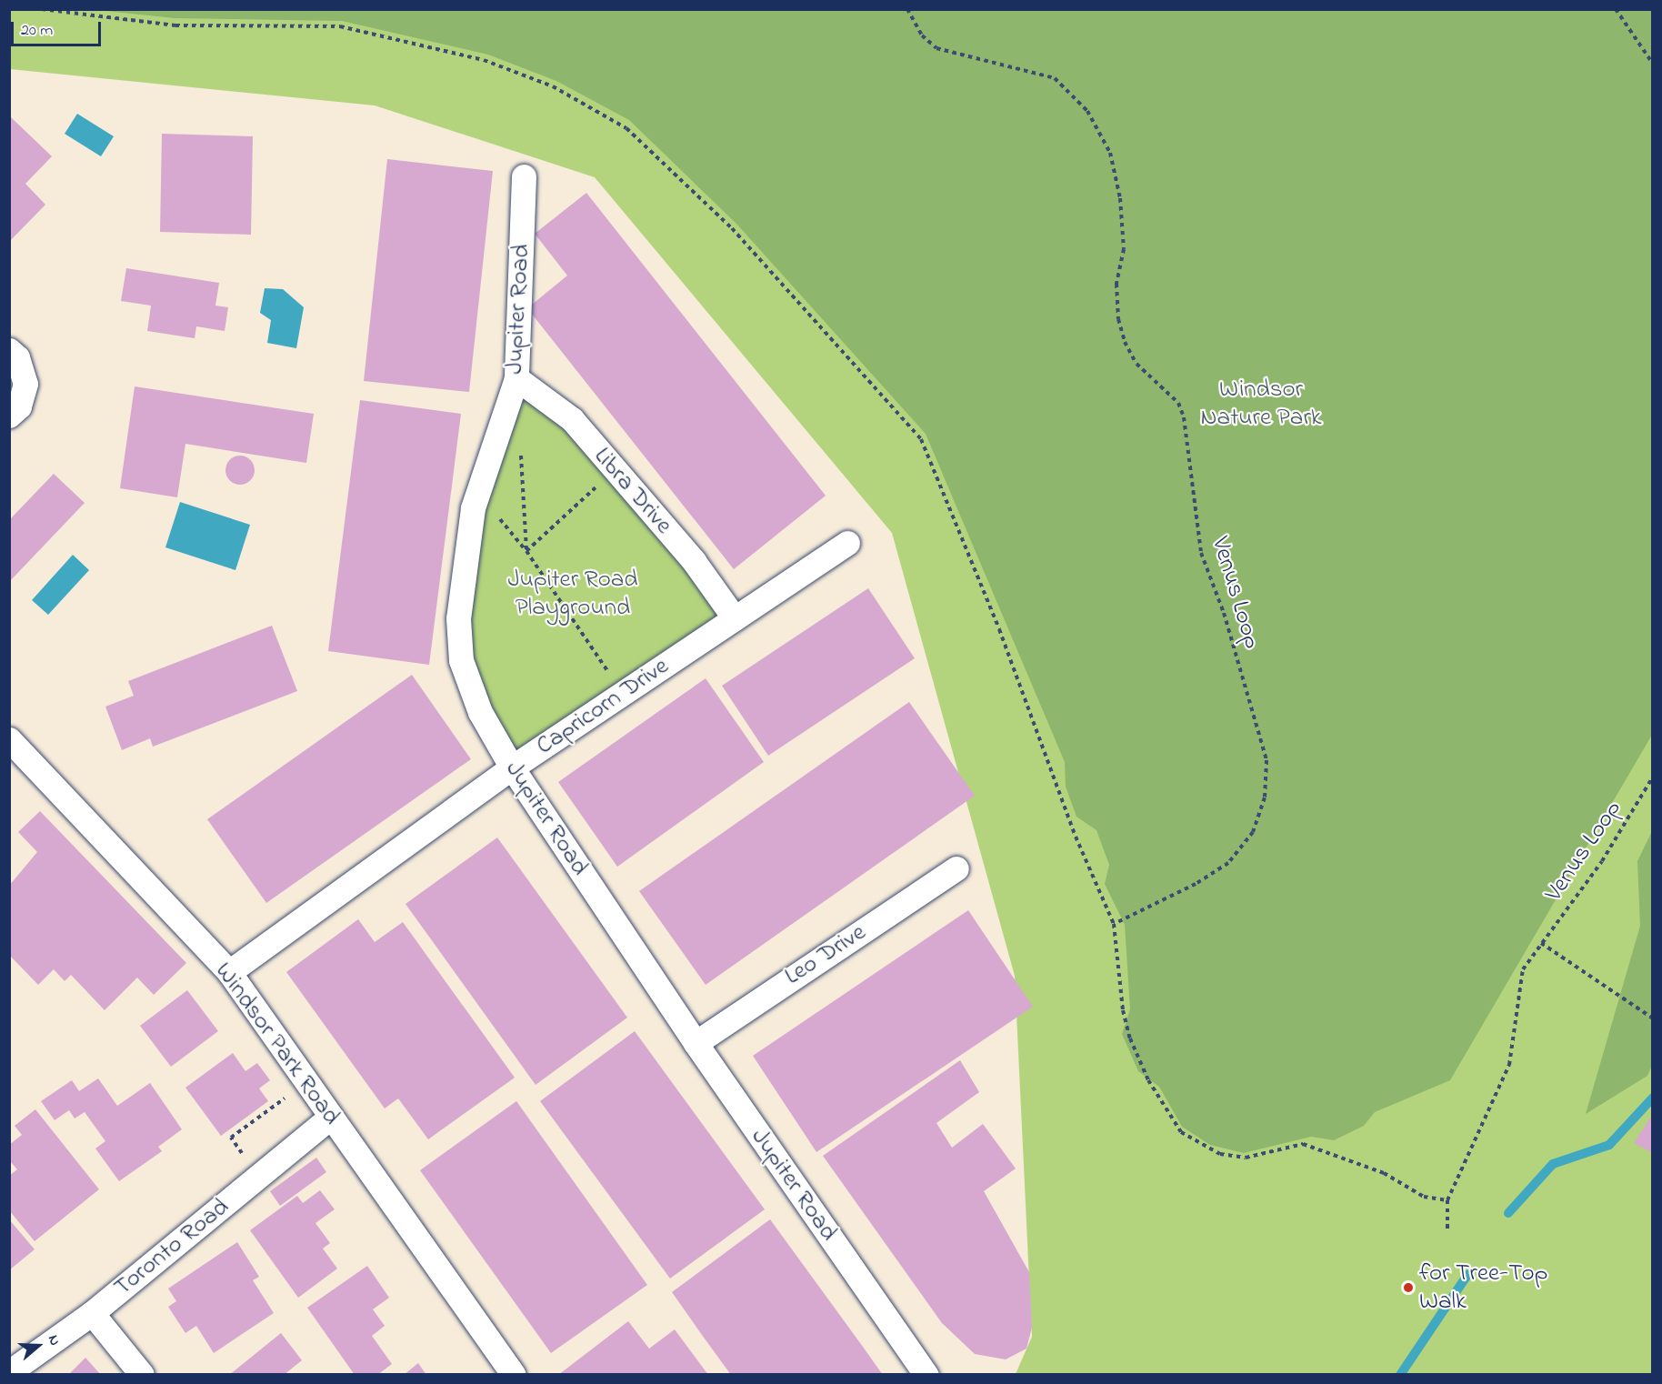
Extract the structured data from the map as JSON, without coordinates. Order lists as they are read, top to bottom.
{
  "streets": {
    "street": [
      "Jupiter Road",
      "Libra Drive",
      "Capricorn Drive",
      "Leo Drive",
      "Windsor Park Road",
      "Toronto Road"
    ],
    "path": ["Venus Loop"]
  },
  "crossings": [
    ["Jupiter Road", "Libra Drive"],
    ["Jupiter Road", "Capricorn Drive"],
    ["Jupiter Road", "Leo Drive"],
    ["Libra Drive", "Capricorn Drive"],
    ["Capricorn Drive", "Windsor Park Road"],
    ["Windsor Park Road", "Toronto Road"]
  ],
  "parks": ["Windsor Nature Park", "Jupiter Road Playground"],
  "places": ["for Tree-Top Walk"],
  "scale_bar": "20 m",
  "north": "right"
}
